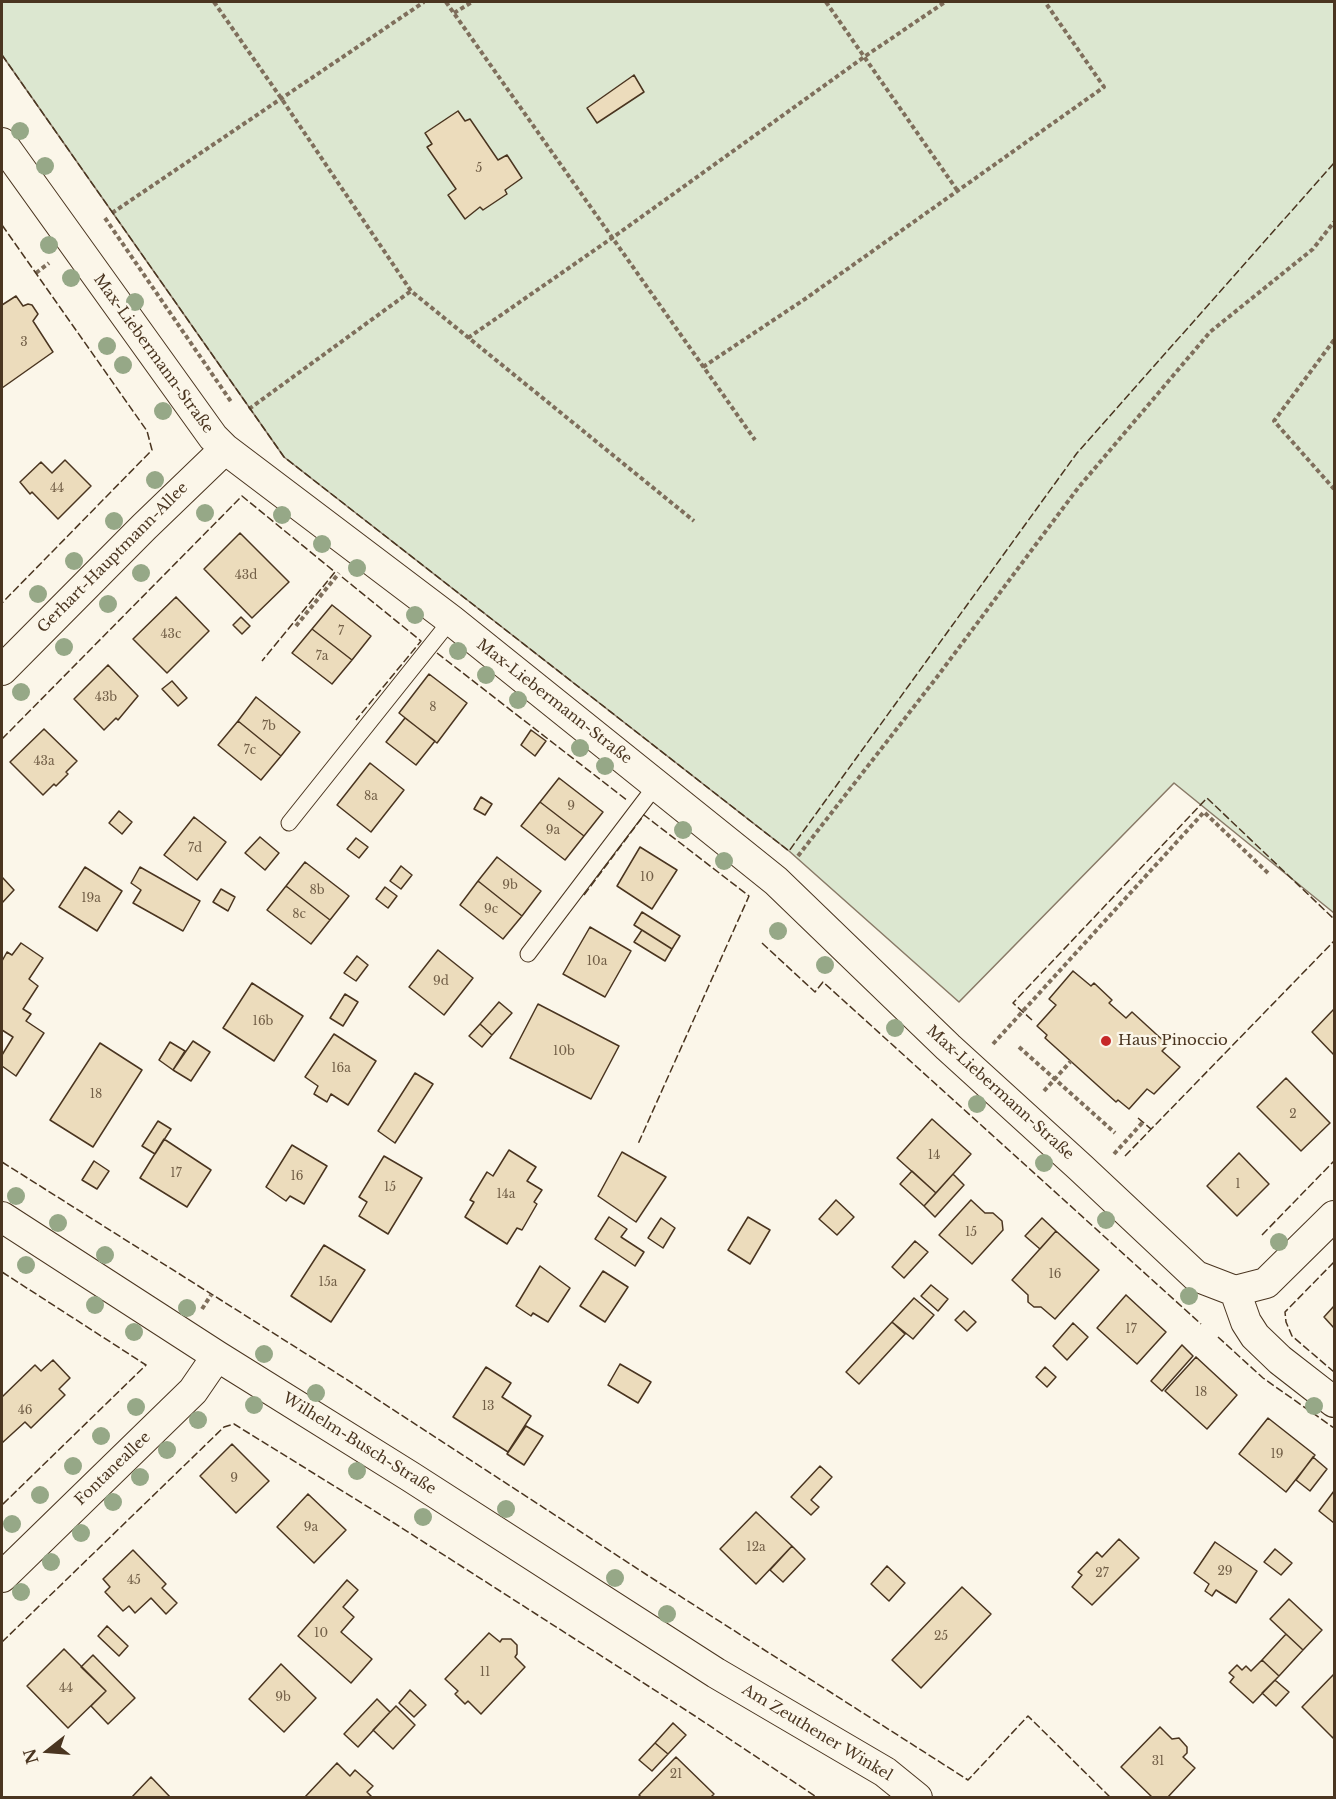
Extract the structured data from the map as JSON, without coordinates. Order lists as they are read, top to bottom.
{
  "streets": {
    "street": [
      "Max-Liebermann-Straße",
      "Gerhart-Hauptmann-Allee",
      "Wilhelm-Busch-Straße",
      "Fontaneallee",
      "Am Zeuthener Winkel"
    ]
  },
  "crossings": [
    ["Max-Liebermann-Straße", "Gerhart-Hauptmann-Allee"],
    ["Wilhelm-Busch-Straße", "Fontaneallee"],
    ["Wilhelm-Busch-Straße", "Am Zeuthener Winkel"]
  ],
  "places": ["Haus Pinoccio"],
  "house_numbers": [
    "5",
    "3",
    "44",
    "43d",
    "7",
    "43c",
    "7a",
    "43b",
    "8",
    "7b",
    "7c",
    "43a",
    "8a",
    "9",
    "9a",
    "7d",
    "10",
    "9b",
    "8b",
    "19a",
    "9c",
    "8c",
    "10a",
    "9d",
    "16b",
    "10b",
    "16a",
    "18",
    "2",
    "14",
    "17",
    "16",
    "1",
    "15",
    "14a",
    "15",
    "16",
    "15a",
    "17",
    "18",
    "13",
    "46",
    "19",
    "9",
    "9a",
    "12a",
    "29",
    "27",
    "45",
    "10",
    "25",
    "11",
    "44",
    "9b",
    "31",
    "21"
  ],
  "north": "left"
}
